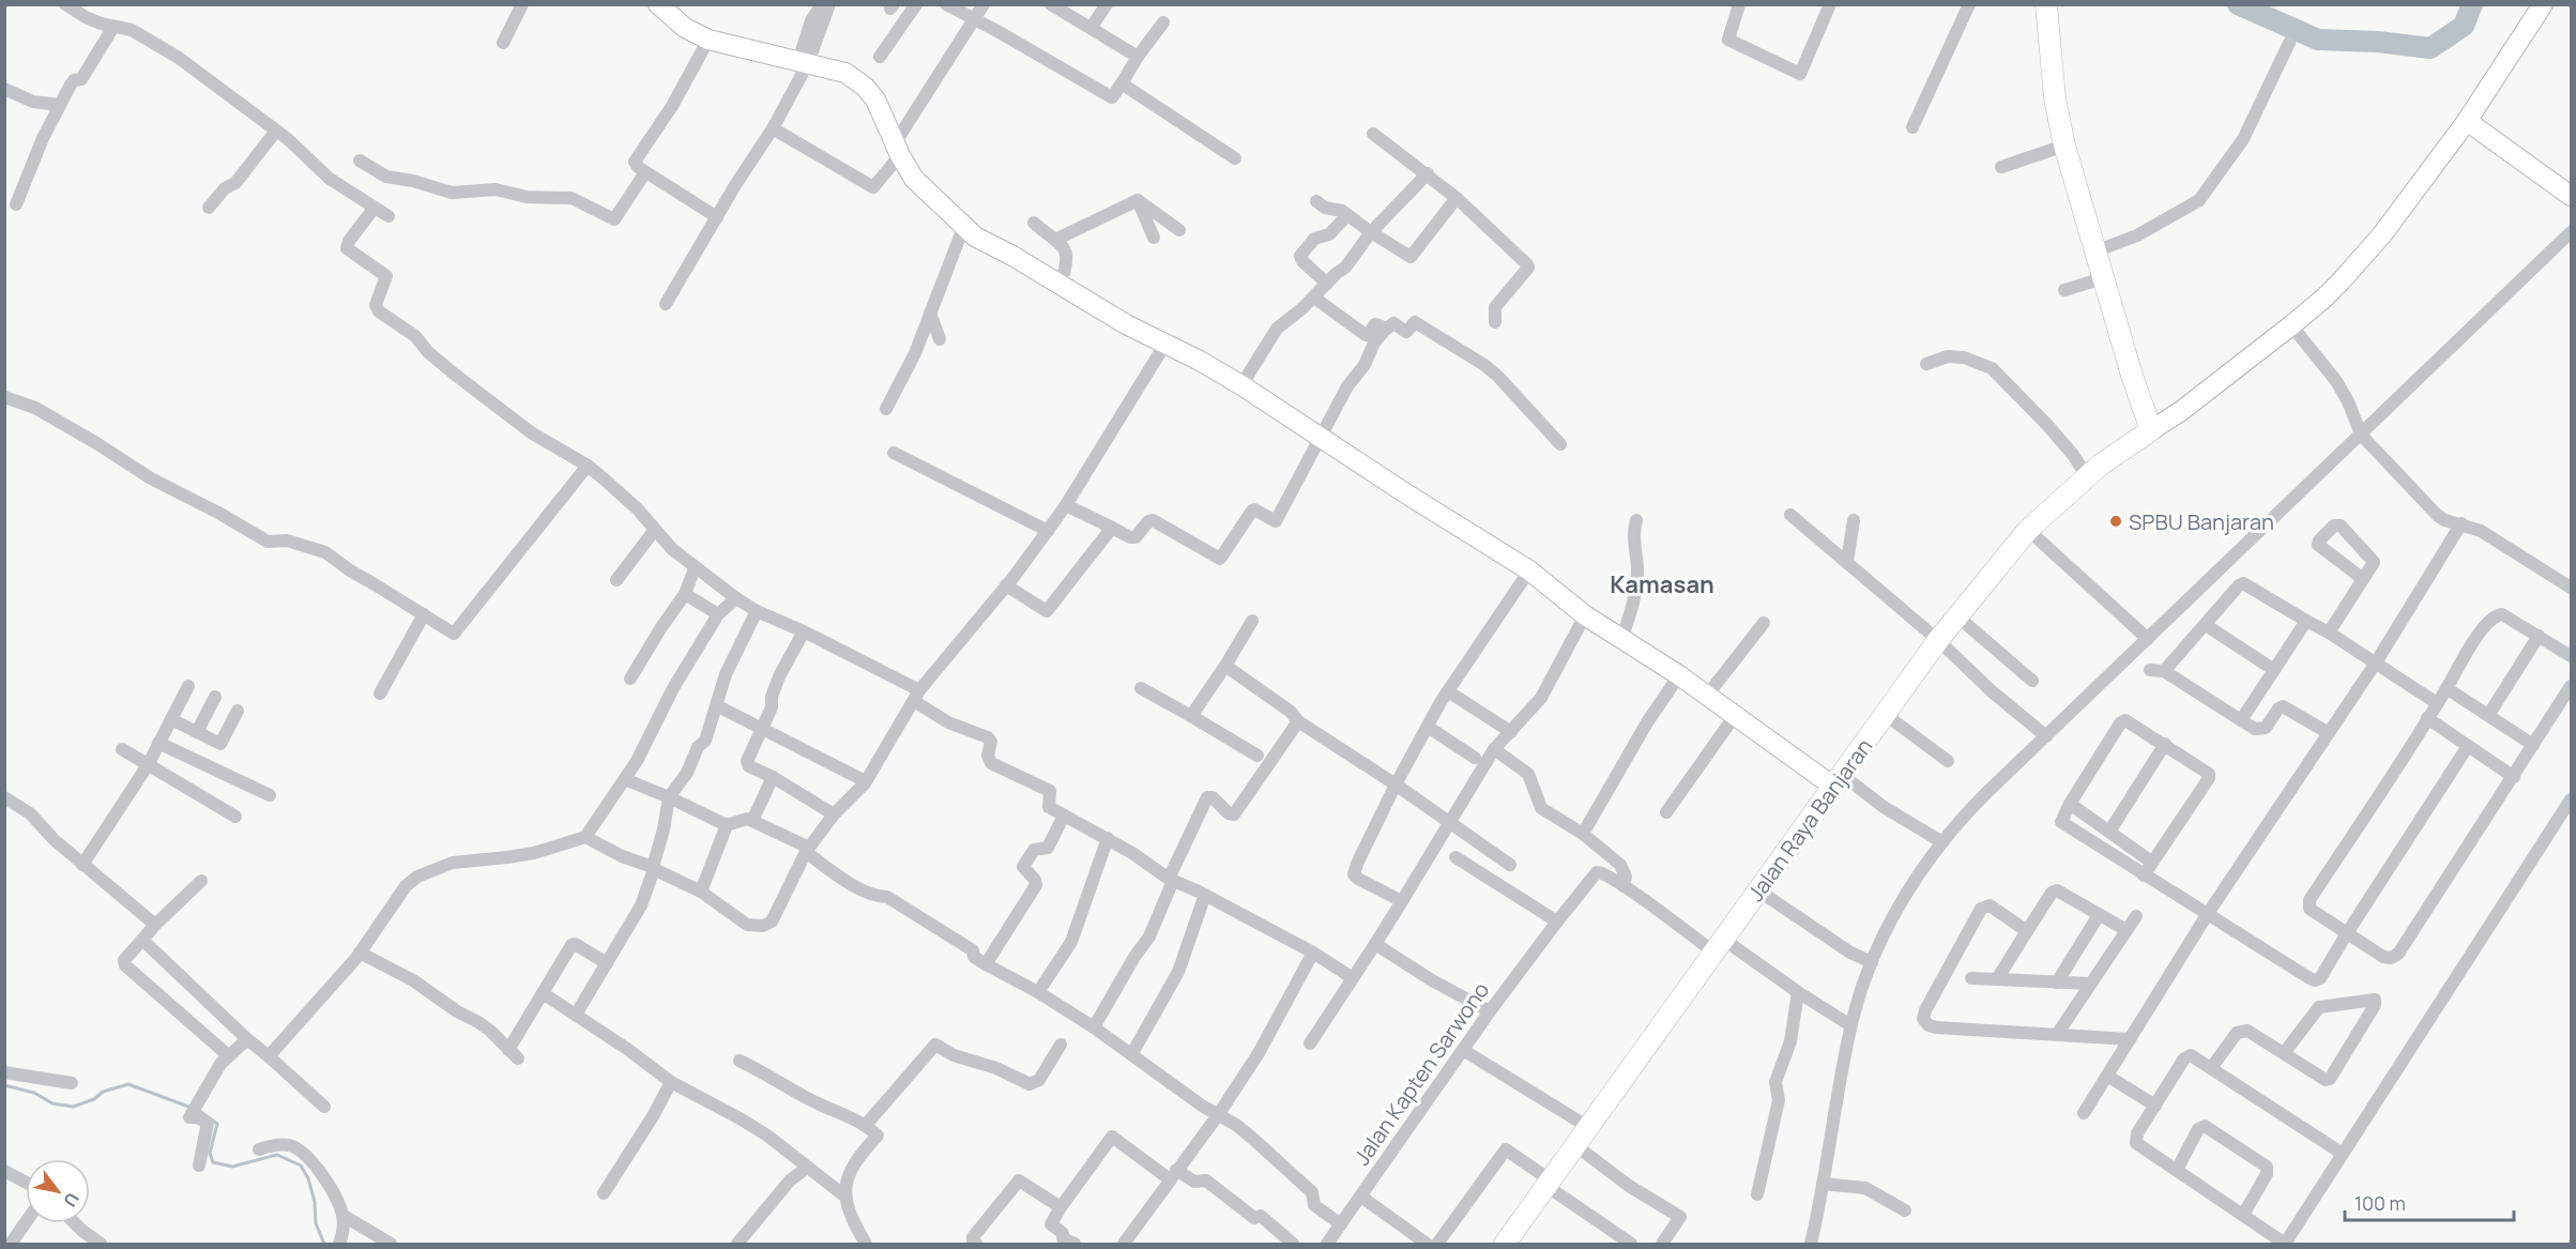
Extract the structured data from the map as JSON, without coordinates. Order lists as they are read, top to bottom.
{
  "streets": {
    "main road": ["Jalan Raya Banjaran"],
    "street": ["Jalan Kapten Sarwono"]
  },
  "districts": ["Kamasan"],
  "places": ["SPBU Banjaran"],
  "scale_bar": "100 m",
  "north": "bottom right"
}
